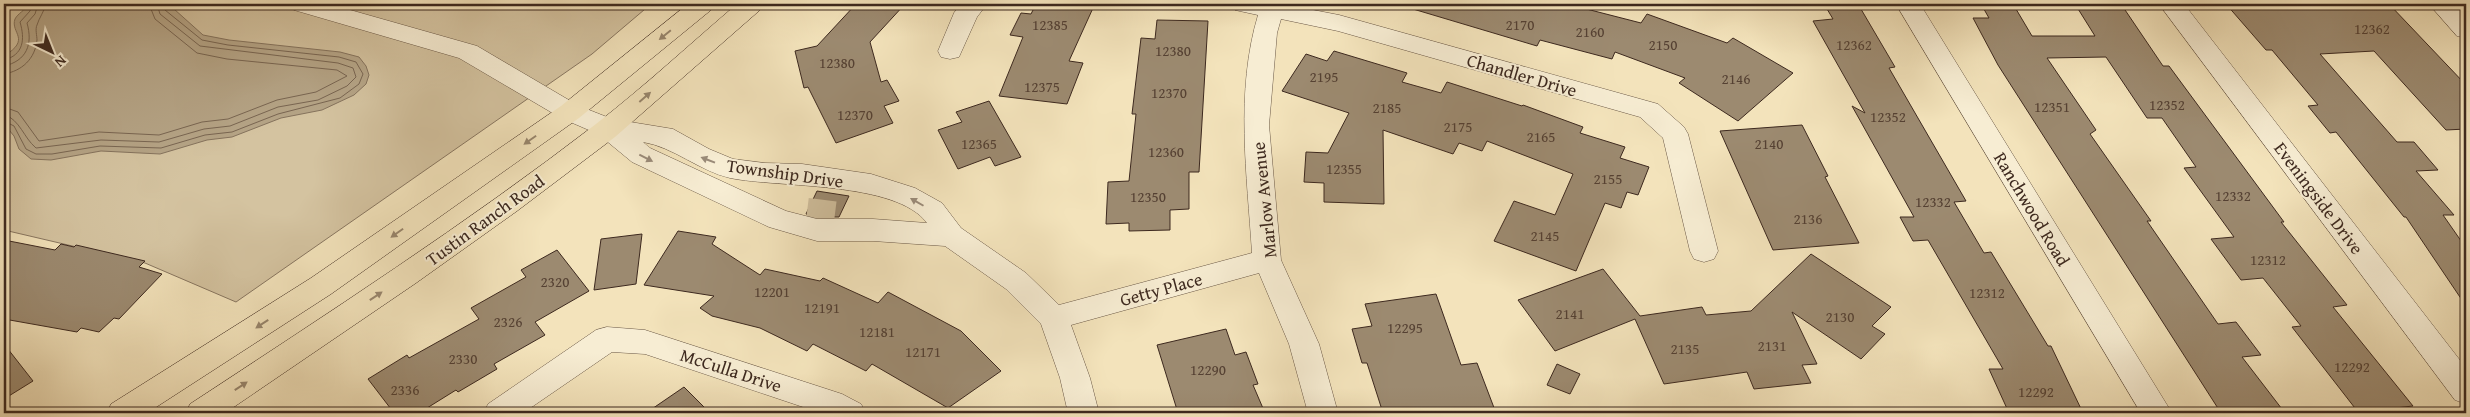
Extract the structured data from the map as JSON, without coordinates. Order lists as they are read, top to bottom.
{
  "streets": {
    "main road": ["Tustin Ranch Road"],
    "street": [
      "Chandler Drive",
      "Township Drive",
      "Eveningside Drive",
      "Marlow Avenue",
      "Ranchwood Road",
      "Getty Place",
      "McCulla Drive"
    ]
  },
  "crossings": [
    ["Chandler Drive", "Marlow Avenue"],
    ["Township Drive", "Tustin Ranch Road"],
    ["Township Drive", "Getty Place"],
    ["Marlow Avenue", "Getty Place"]
  ],
  "house_numbers": [
    "12385",
    "2170",
    "12362",
    "2160",
    "2150",
    "12362",
    "12380",
    "12380",
    "2195",
    "2146",
    "12375",
    "12370",
    "12352",
    "12351",
    "2185",
    "12370",
    "12352",
    "2175",
    "2165",
    "12365",
    "2140",
    "12360",
    "12355",
    "2155",
    "12332",
    "12350",
    "12332",
    "2136",
    "2145",
    "12312",
    "2320",
    "12201",
    "12312",
    "12191",
    "2141",
    "2130",
    "2326",
    "12295",
    "12181",
    "2131",
    "2135",
    "12171",
    "2330",
    "12292",
    "12290",
    "2336",
    "12292"
  ],
  "north": "bottom right"
}
